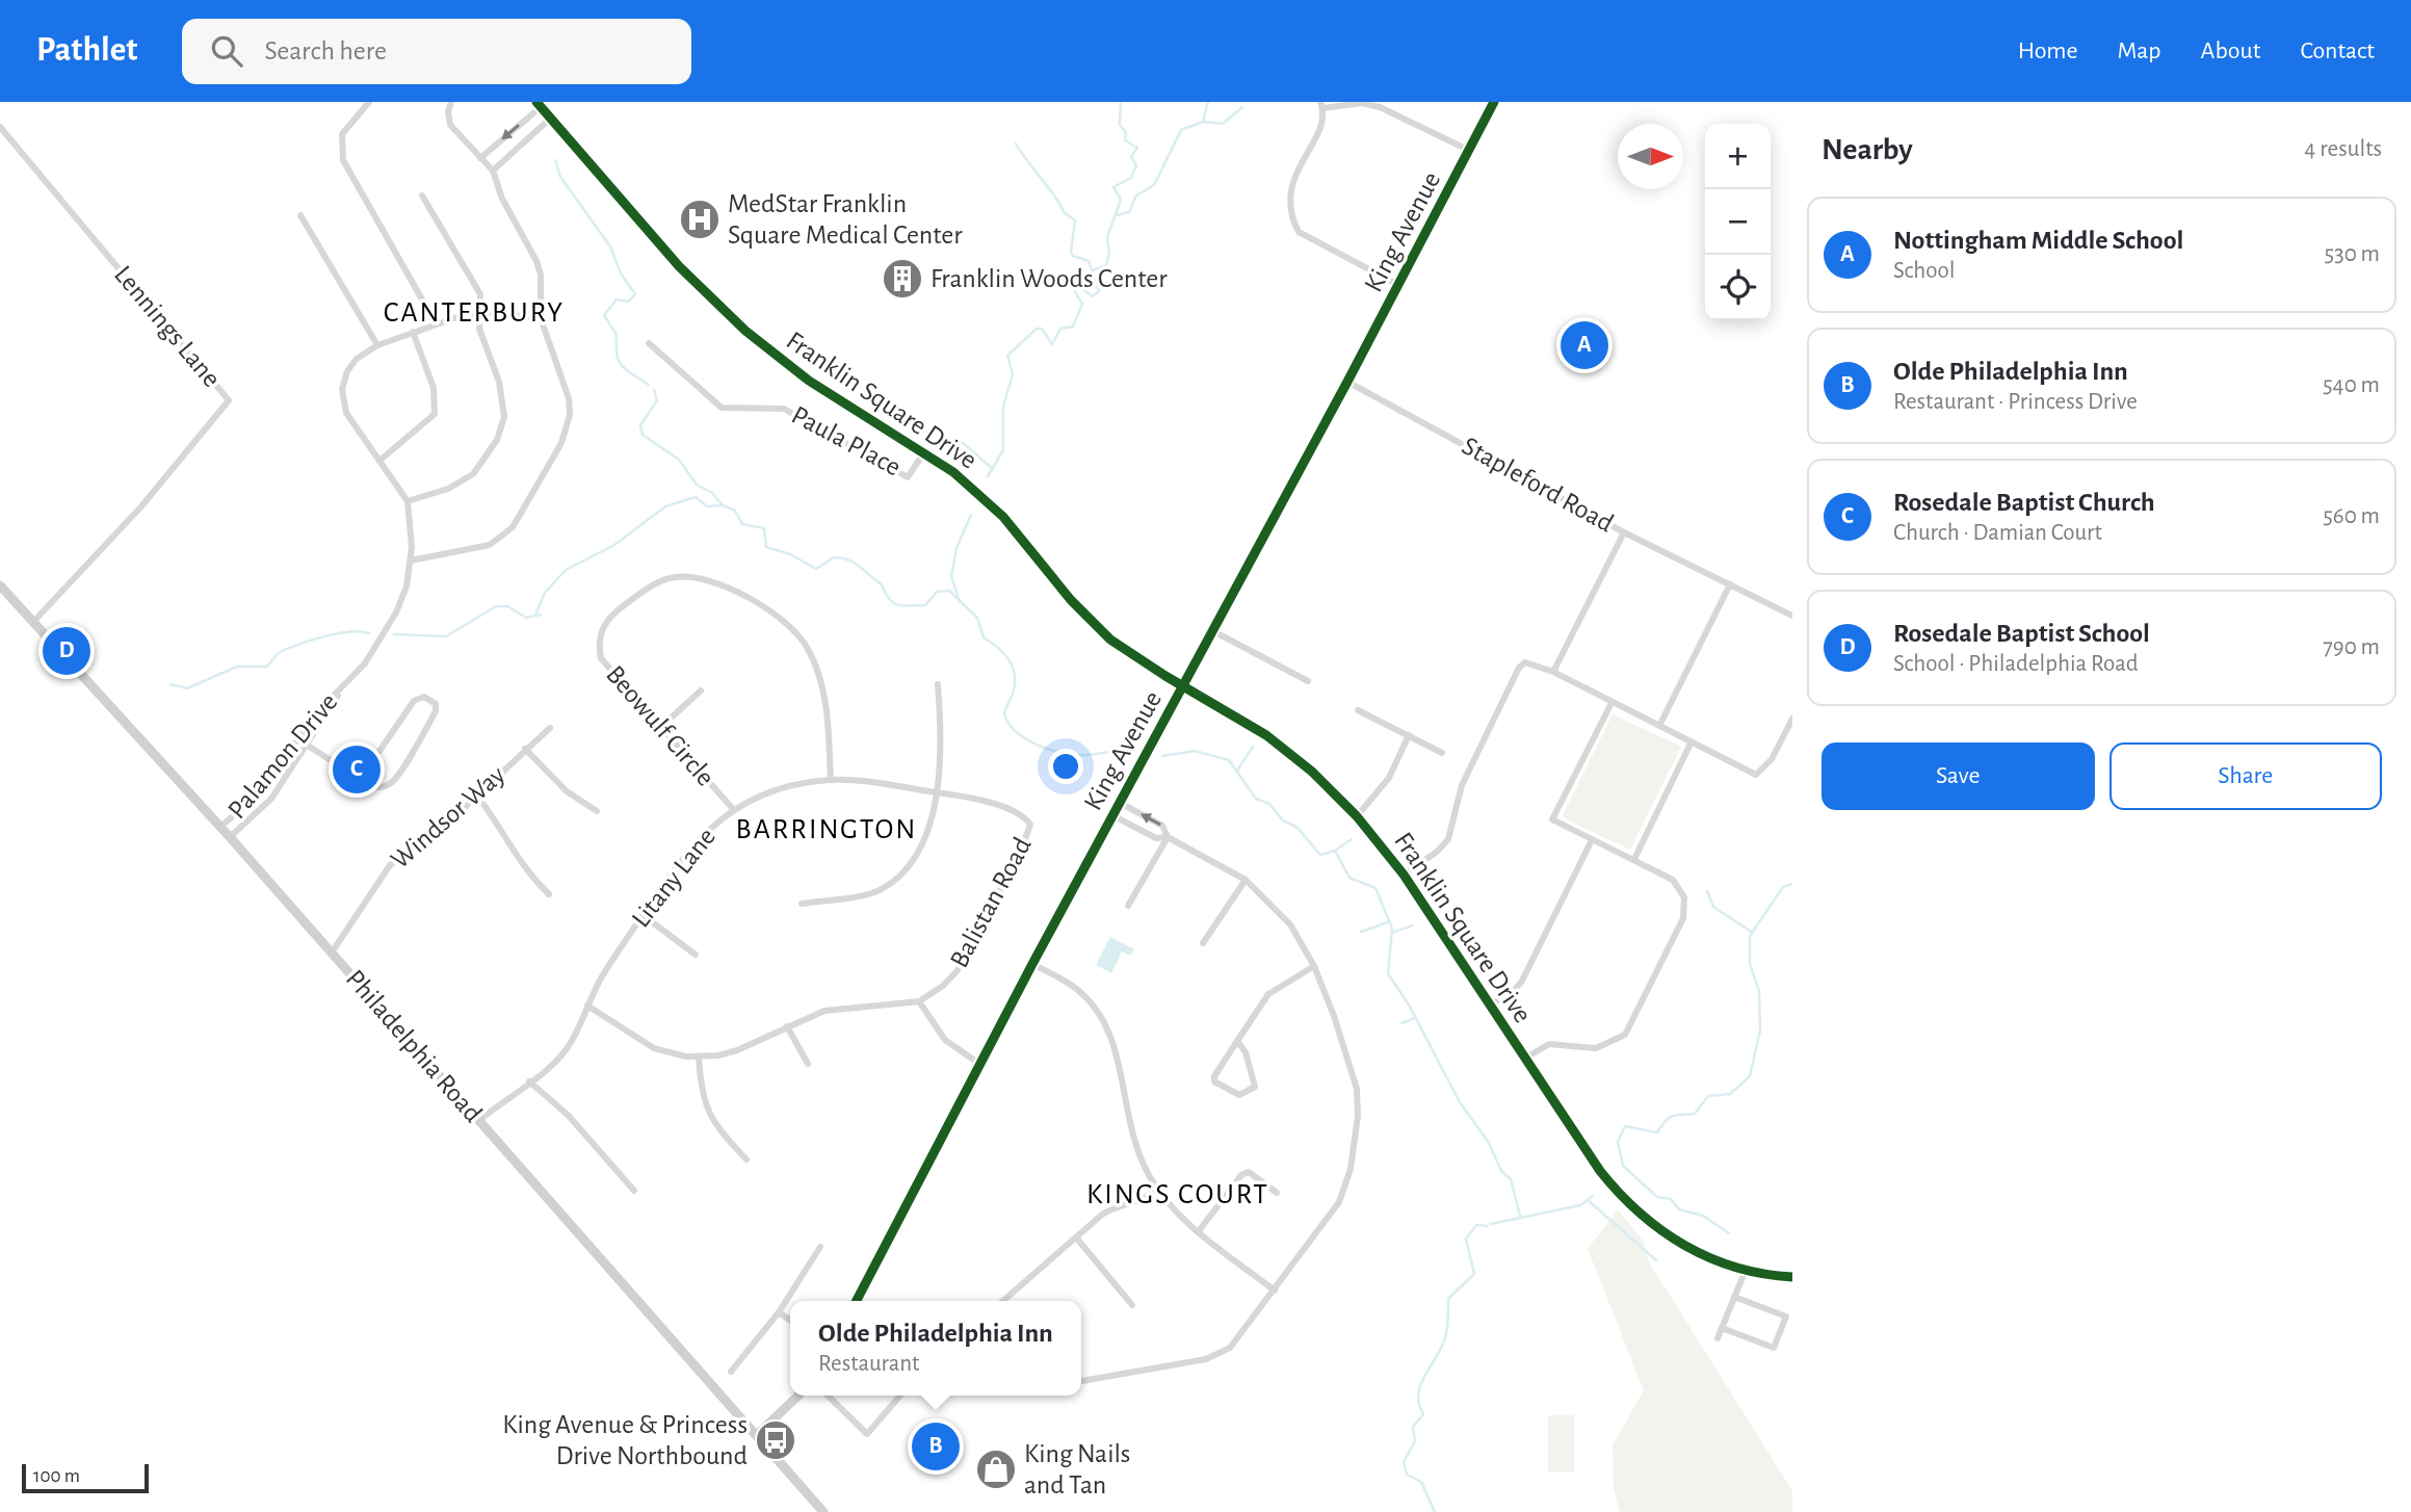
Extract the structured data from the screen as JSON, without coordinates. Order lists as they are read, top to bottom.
{
  "streets": {
    "street": [
      "King Avenue",
      "Lennings Lane",
      "Franklin Square Drive",
      "Paula Place",
      "Stapleford Road",
      "Beowulf Circle",
      "Palamon Drive",
      "Windsor Way",
      "Litany Lane",
      "Balistan Road",
      "Philadelphia Road"
    ]
  },
  "crossings": [
    ["King Avenue", "Franklin Square Drive"],
    ["King Avenue", "Stapleford Road"],
    ["Lennings Lane", "Philadelphia Road"],
    ["Franklin Square Drive", "Paula Place"],
    ["Beowulf Circle", "Litany Lane"],
    ["Palamon Drive", "Philadelphia Road"],
    ["Windsor Way", "Philadelphia Road"],
    ["Litany Lane", "Balistan Road"],
    ["Litany Lane", "Philadelphia Road"]
  ],
  "districts": ["CANTERBURY", "BARRINGTON", "KINGS COURT"],
  "places": {
    "hospital": ["MedStar Franklin Square Medical Center"],
    "building": ["Franklin Woods Center"],
    "bus stop": ["King Avenue & Princess Drive Northbound"],
    "shop": ["King Nails and Tan"]
  },
  "scale_bar": "100 m",
  "north": "right",
  "page": {
    "header": "Pathlet",
    "search": "Search here",
    "nav": [
      "Home",
      "Map",
      "About",
      "Contact"
    ],
    "heading": ["Nearby", "4 results"],
    "map_buttons": ["+", "−"],
    "list": [
      {
        "mark": "A",
        "name": "Nottingham Middle School",
        "note": "School",
        "value": "530 m"
      },
      {
        "mark": "B",
        "name": "Olde Philadelphia Inn",
        "note": "Restaurant · Princess Drive",
        "value": "540 m"
      },
      {
        "mark": "C",
        "name": "Rosedale Baptist Church",
        "note": "Church · Damian Court",
        "value": "560 m"
      },
      {
        "mark": "D",
        "name": "Rosedale Baptist School",
        "note": "School · Philadelphia Road",
        "value": "790 m"
      }
    ],
    "pins": [
      "A",
      "D",
      "C",
      "B"
    ],
    "buttons": ["Save", "Share"],
    "popup": ["Olde Philadelphia Inn", "Restaurant"],
    "scale": "100 m"
  }
}
